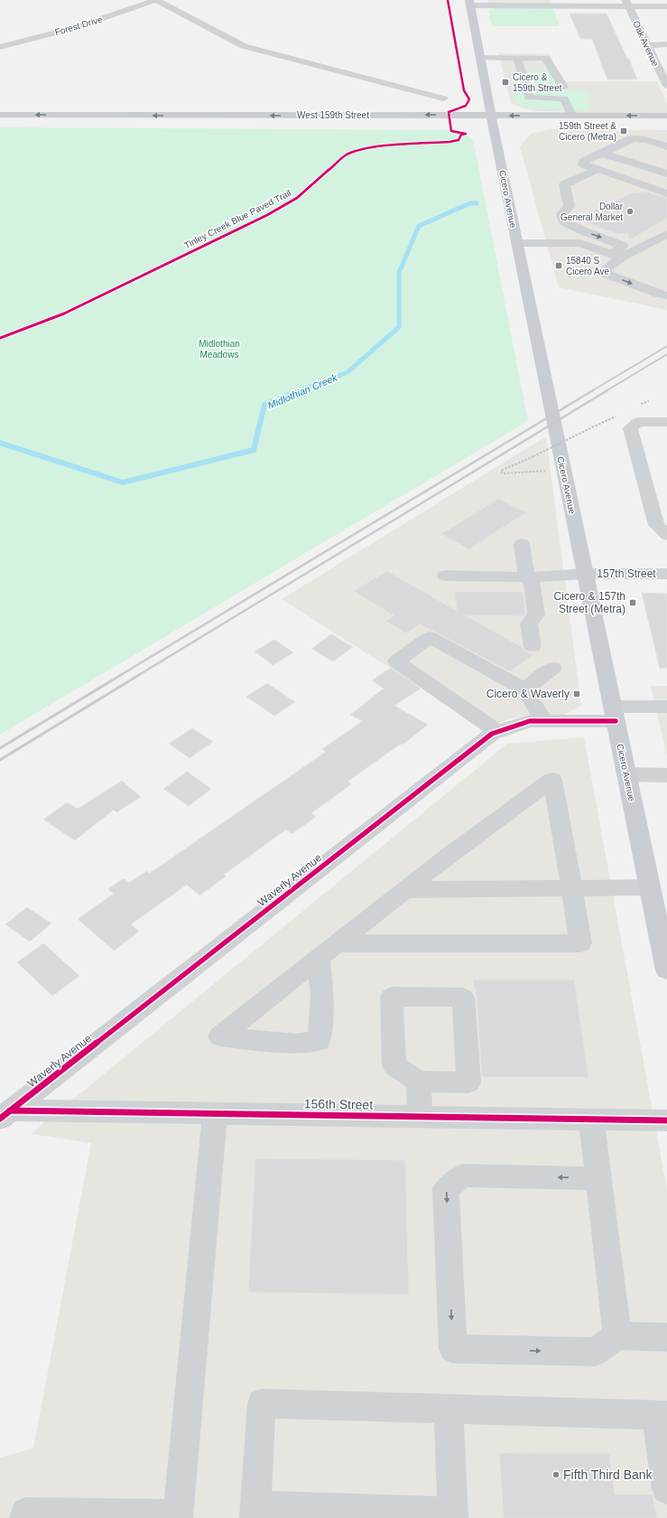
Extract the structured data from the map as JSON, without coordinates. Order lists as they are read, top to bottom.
{
  "streets": {
    "main road": ["West 159th Street", "Cicero Avenue"],
    "street": [
      "Forest Drive",
      "Oak Avenue",
      "157th Street",
      "Waverly Avenue",
      "156th Street"
    ],
    "cycle path": ["Tinley Creek Blue Paved Trail"]
  },
  "crossings": [
    ["West 159th Street", "Cicero Avenue"],
    ["Cicero Avenue", "157th Street"],
    ["Cicero Avenue", "Waverly Avenue"],
    ["Waverly Avenue", "156th Street"]
  ],
  "water": ["Midlothian Creek"],
  "parks": ["Midlothian Meadows"],
  "places": {
    "transit": [
      "Cicero & 159th Street",
      "159th Street & Cicero (Metra)",
      "15840 S Cicero Ave",
      "Cicero & 157th Street (Metra)",
      "Cicero & Waverly"
    ],
    "other": ["Dollar General Market", "Fifth Third Bank"]
  }
}
